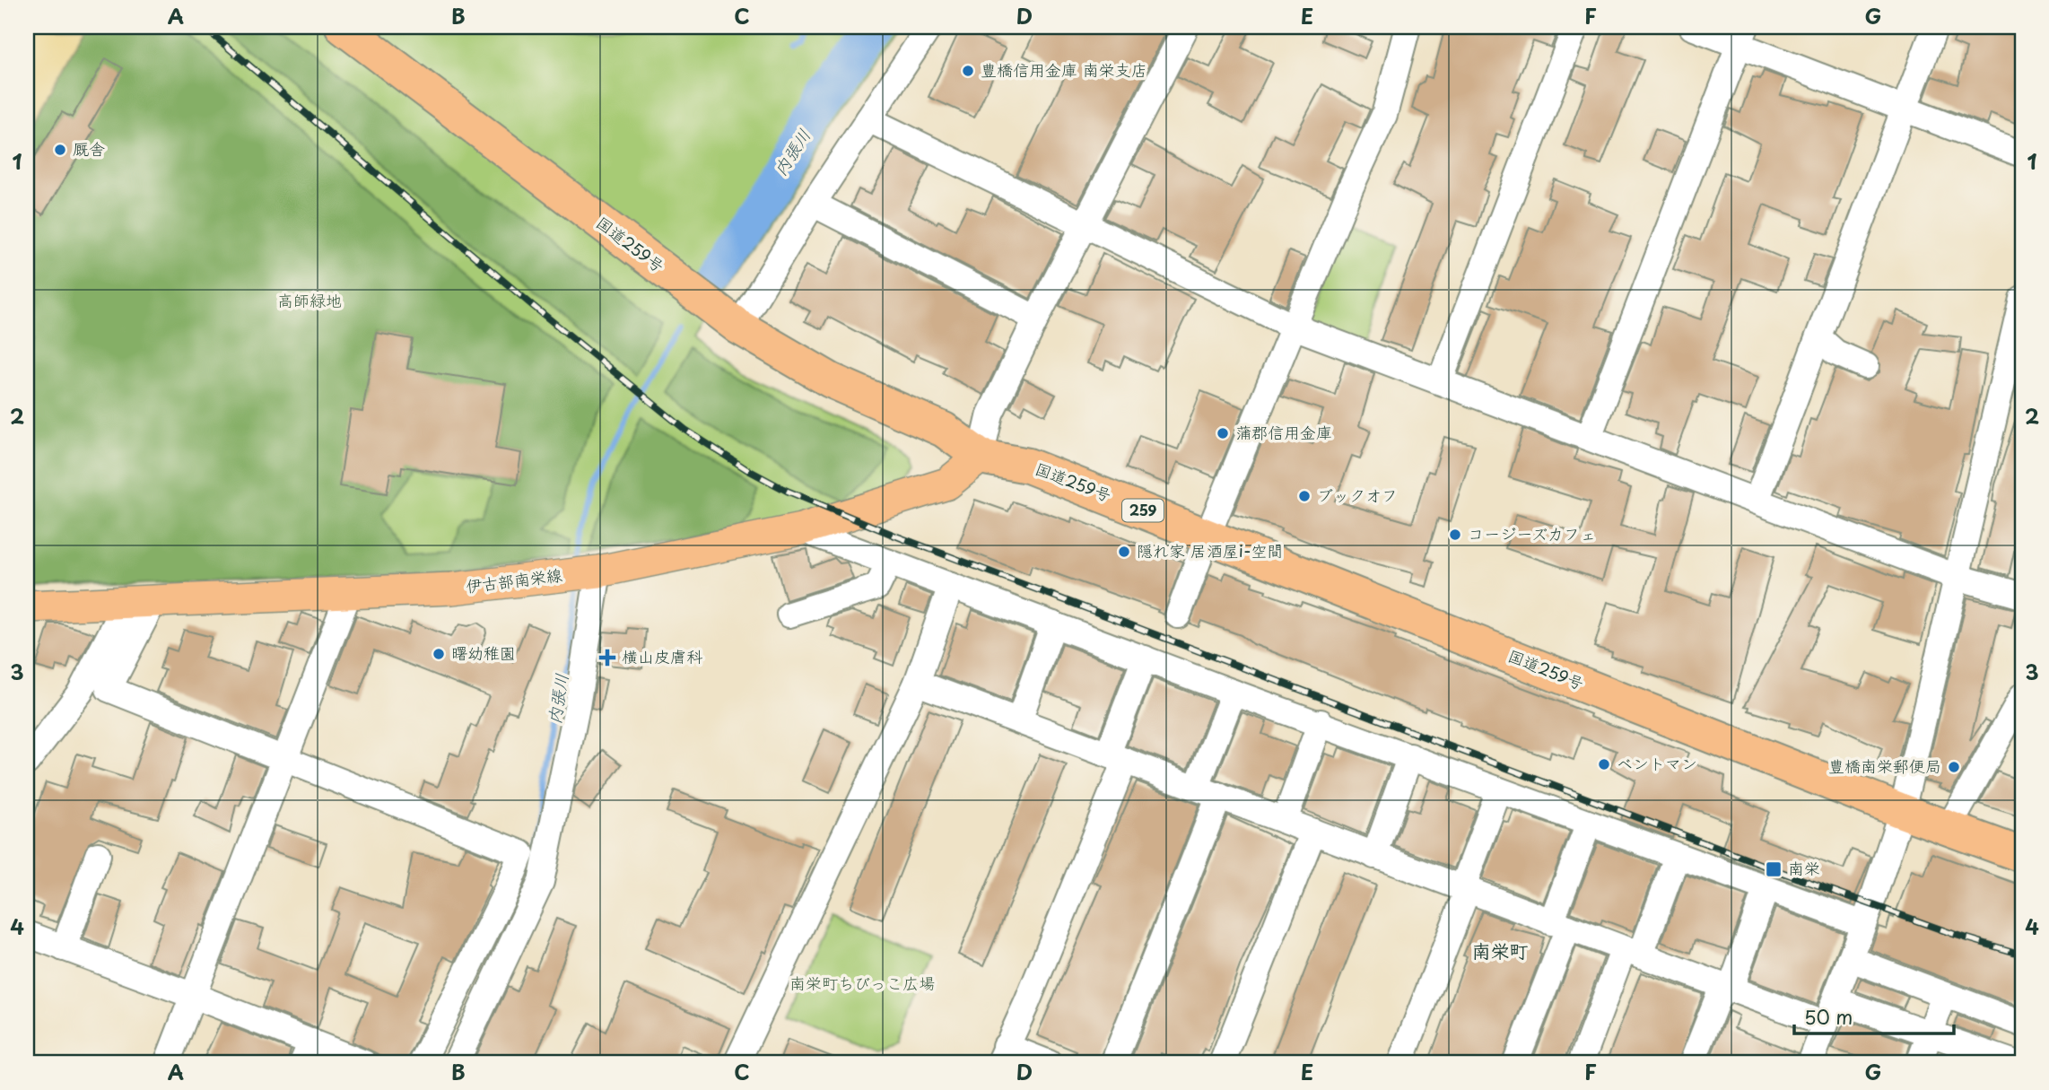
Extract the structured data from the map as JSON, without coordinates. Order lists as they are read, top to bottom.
{
  "streets": {
    "highway": ["国道259号", "259"],
    "main road": ["伊古部南栄線"]
  },
  "crossings": [
    ["国道259号", "伊古部南栄線"]
  ],
  "districts": ["南栄町"],
  "water": ["内張川"],
  "parks": ["高師緑地", "南栄町ちびっこ広場"],
  "places": {
    "other": [
      "豊橋信用金庫 南栄支店",
      "厩舎",
      "蒲郡信用金庫",
      "ブックオフ",
      "コージーズカフェ",
      "隠れ家 居酒屋i-空間",
      "曙幼稚園",
      "ベントマン",
      "豊橋南栄郵便局"
    ],
    "health": ["横山皮膚科"],
    "transit": ["南栄"]
  },
  "scale_bar": "50 m",
  "grid": {
    "columns": [
      "A",
      "B",
      "C",
      "D",
      "E",
      "F",
      "G"
    ],
    "rows": [
      "1",
      "2",
      "3",
      "4"
    ]
  }
}
